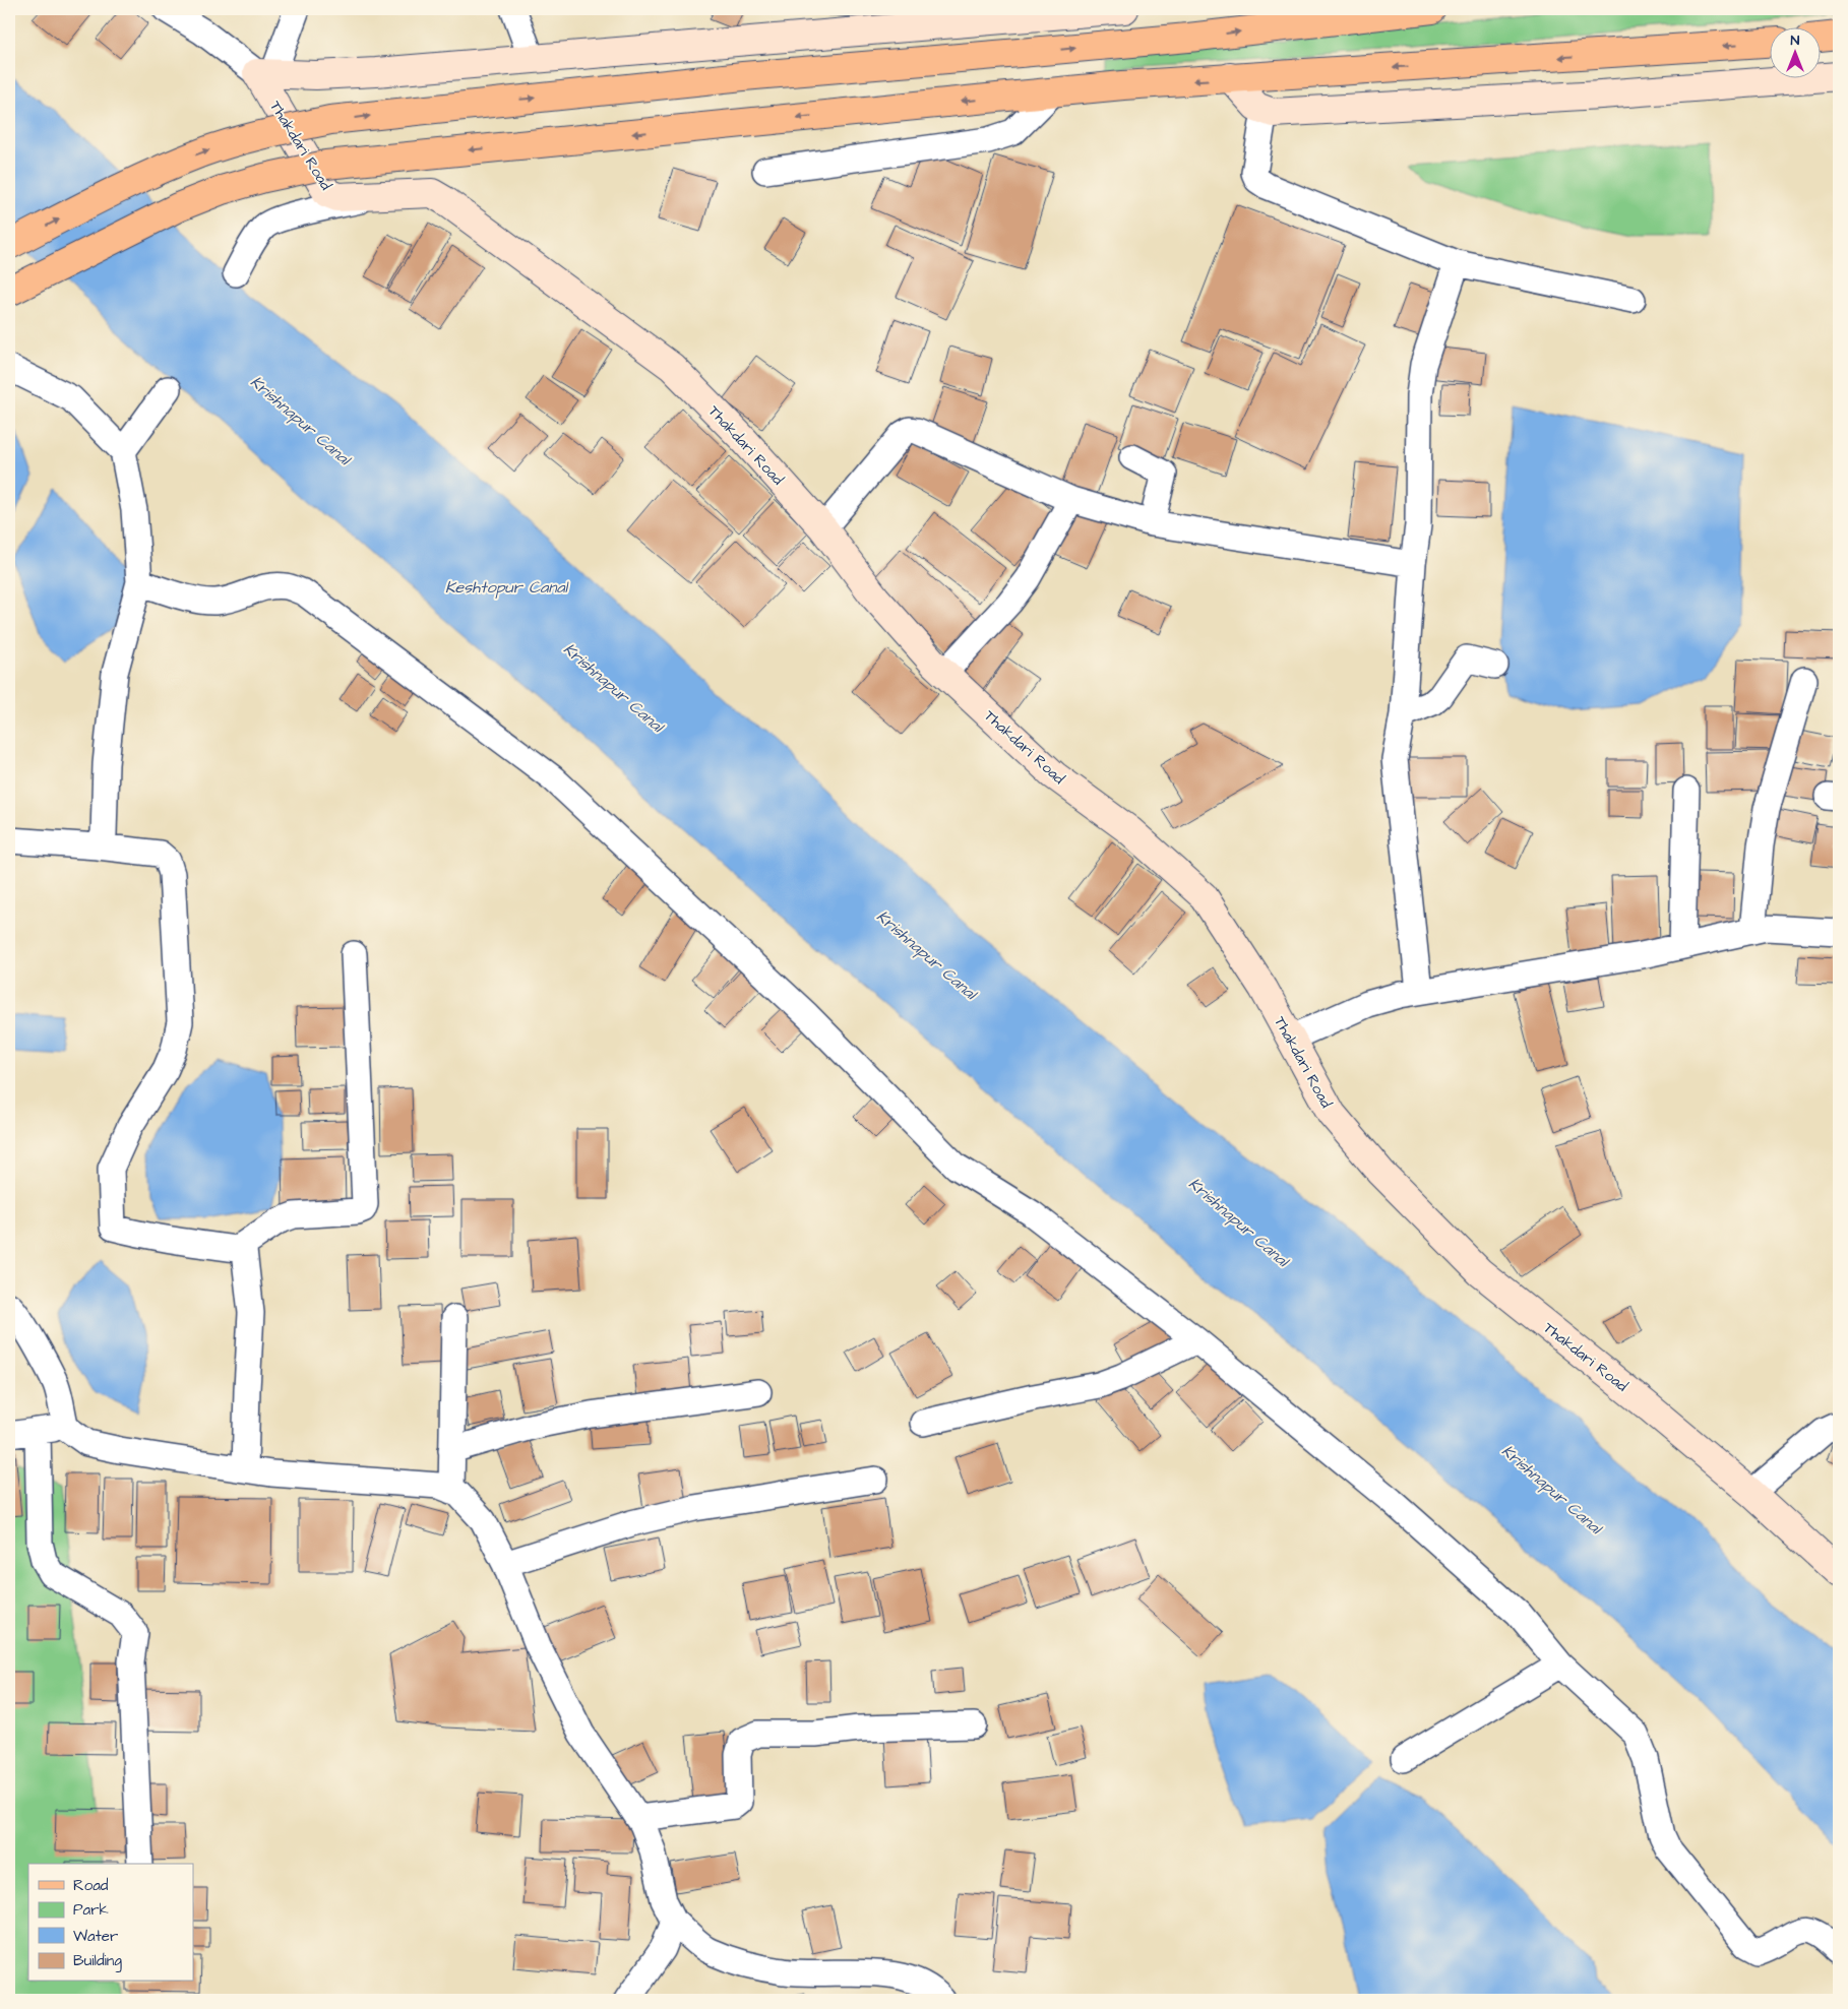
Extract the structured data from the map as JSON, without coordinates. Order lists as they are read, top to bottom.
{
  "streets": {
    "street": ["Thakdari Road"]
  },
  "water": ["Krishnapur Canal", "Keshtopur Canal"],
  "legend": [
    "Road",
    "Park",
    "Water",
    "Building"
  ],
  "north": "top"
}
